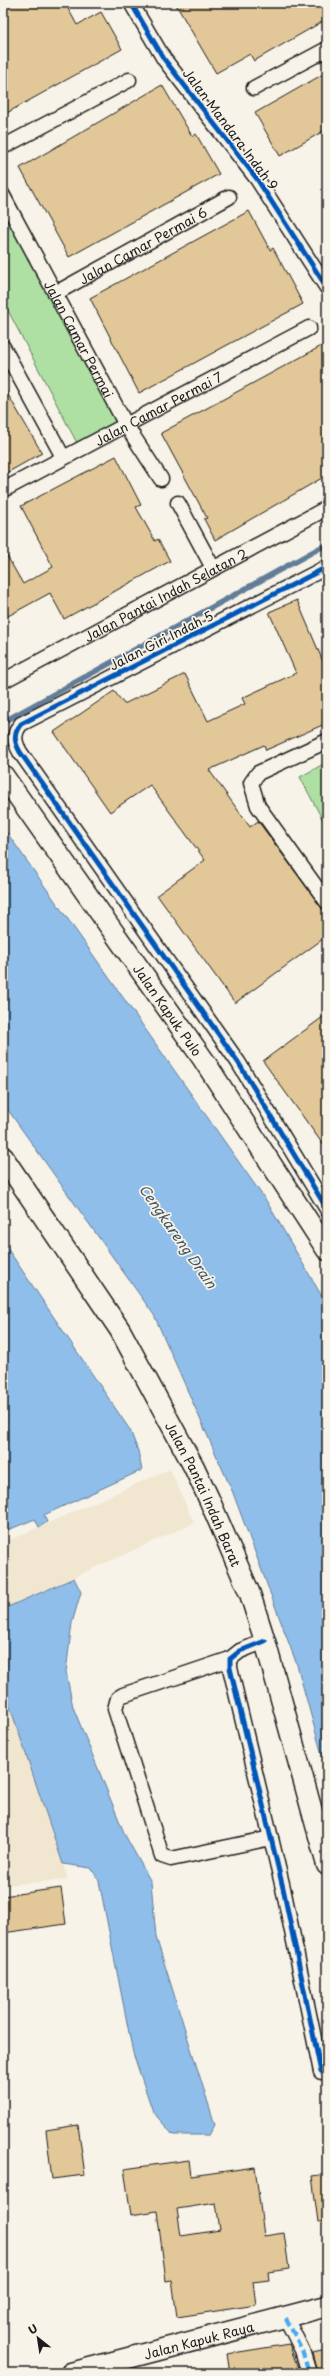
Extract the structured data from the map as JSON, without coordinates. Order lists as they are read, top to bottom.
{
  "streets": {
    "main road": ["Jalan Kapuk Pulo", "Jalan Pantai Indah Barat", "Jalan Kapuk Raya"],
    "street": [
      "Jalan Mandara Indah 9",
      "Jalan Camar Permai 6",
      "Jalan Camar Permai",
      "Jalan Camar Permai 7",
      "Jalan Pantai Indah Selatan 2",
      "Jalan Giri Indah 5"
    ]
  },
  "crossings": [
    ["Jalan Camar Permai 6", "Jalan Camar Permai"],
    ["Jalan Camar Permai", "Jalan Camar Permai 7"]
  ],
  "water": ["Cengkareng Drain"],
  "north": "top left"
}
